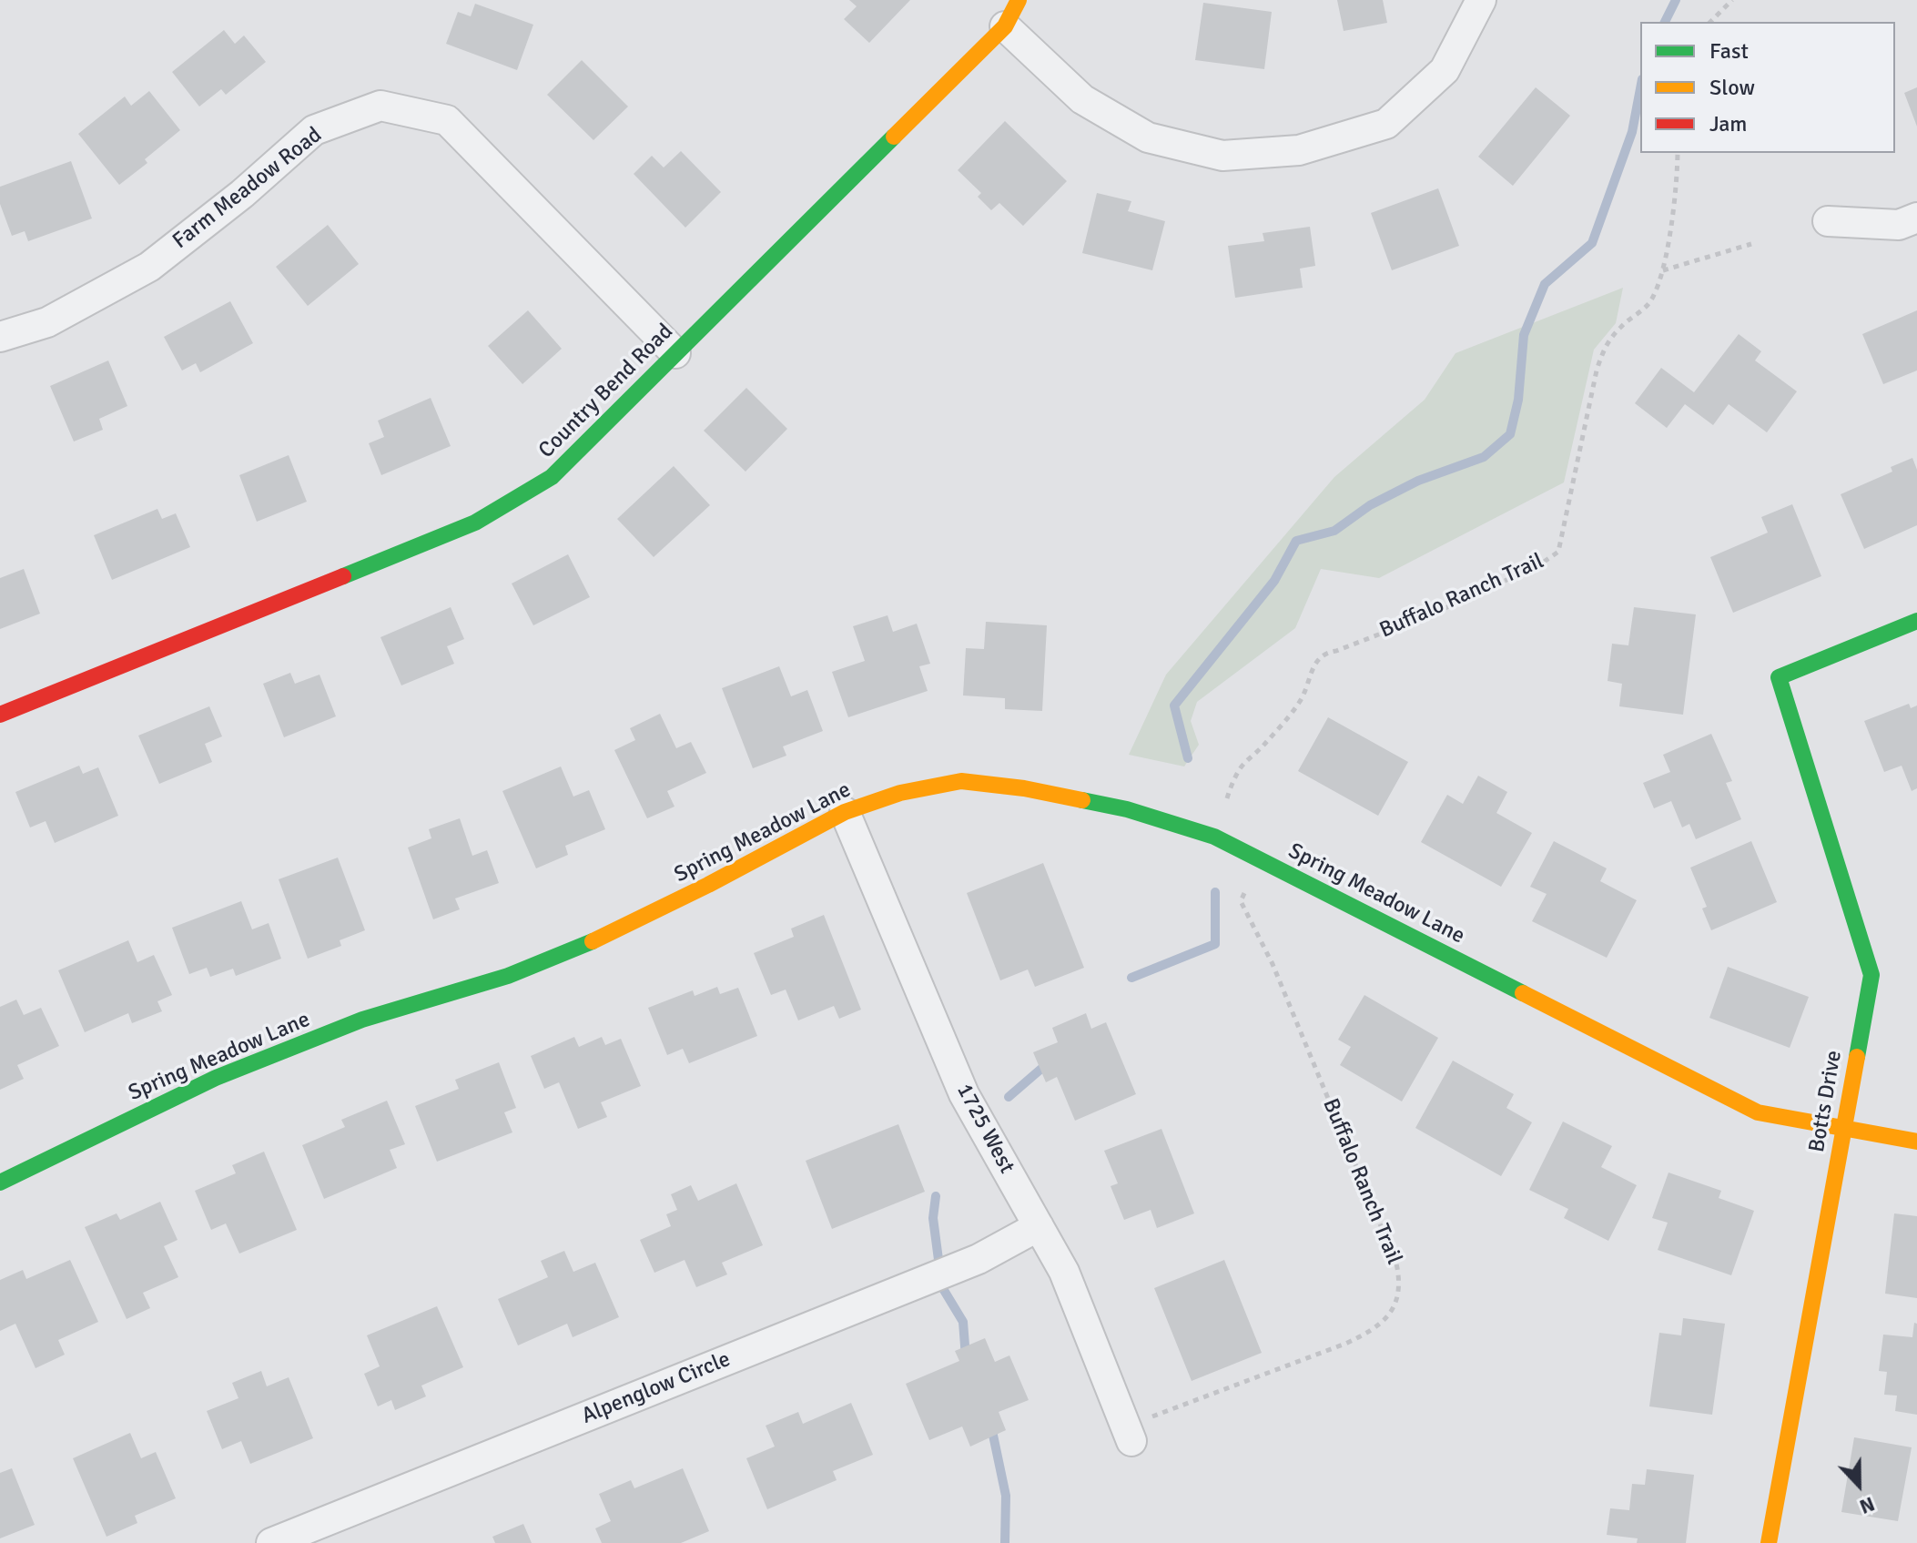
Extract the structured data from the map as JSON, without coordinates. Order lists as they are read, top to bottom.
{
  "streets": {
    "street": [
      "Farm Meadow Road",
      "Country Bend Road",
      "Spring Meadow Lane",
      "Botts Drive",
      "1725 West",
      "Alpenglow Circle"
    ],
    "path": ["Buffalo Ranch Trail"]
  },
  "crossings": [
    ["Farm Meadow Road", "Country Bend Road"],
    ["Buffalo Ranch Trail", "1725 West"],
    ["Spring Meadow Lane", "Botts Drive"],
    ["Spring Meadow Lane", "1725 West"],
    ["1725 West", "Alpenglow Circle"]
  ],
  "legend": ["Fast", "Slow", "Jam"],
  "north": "bottom"
}
